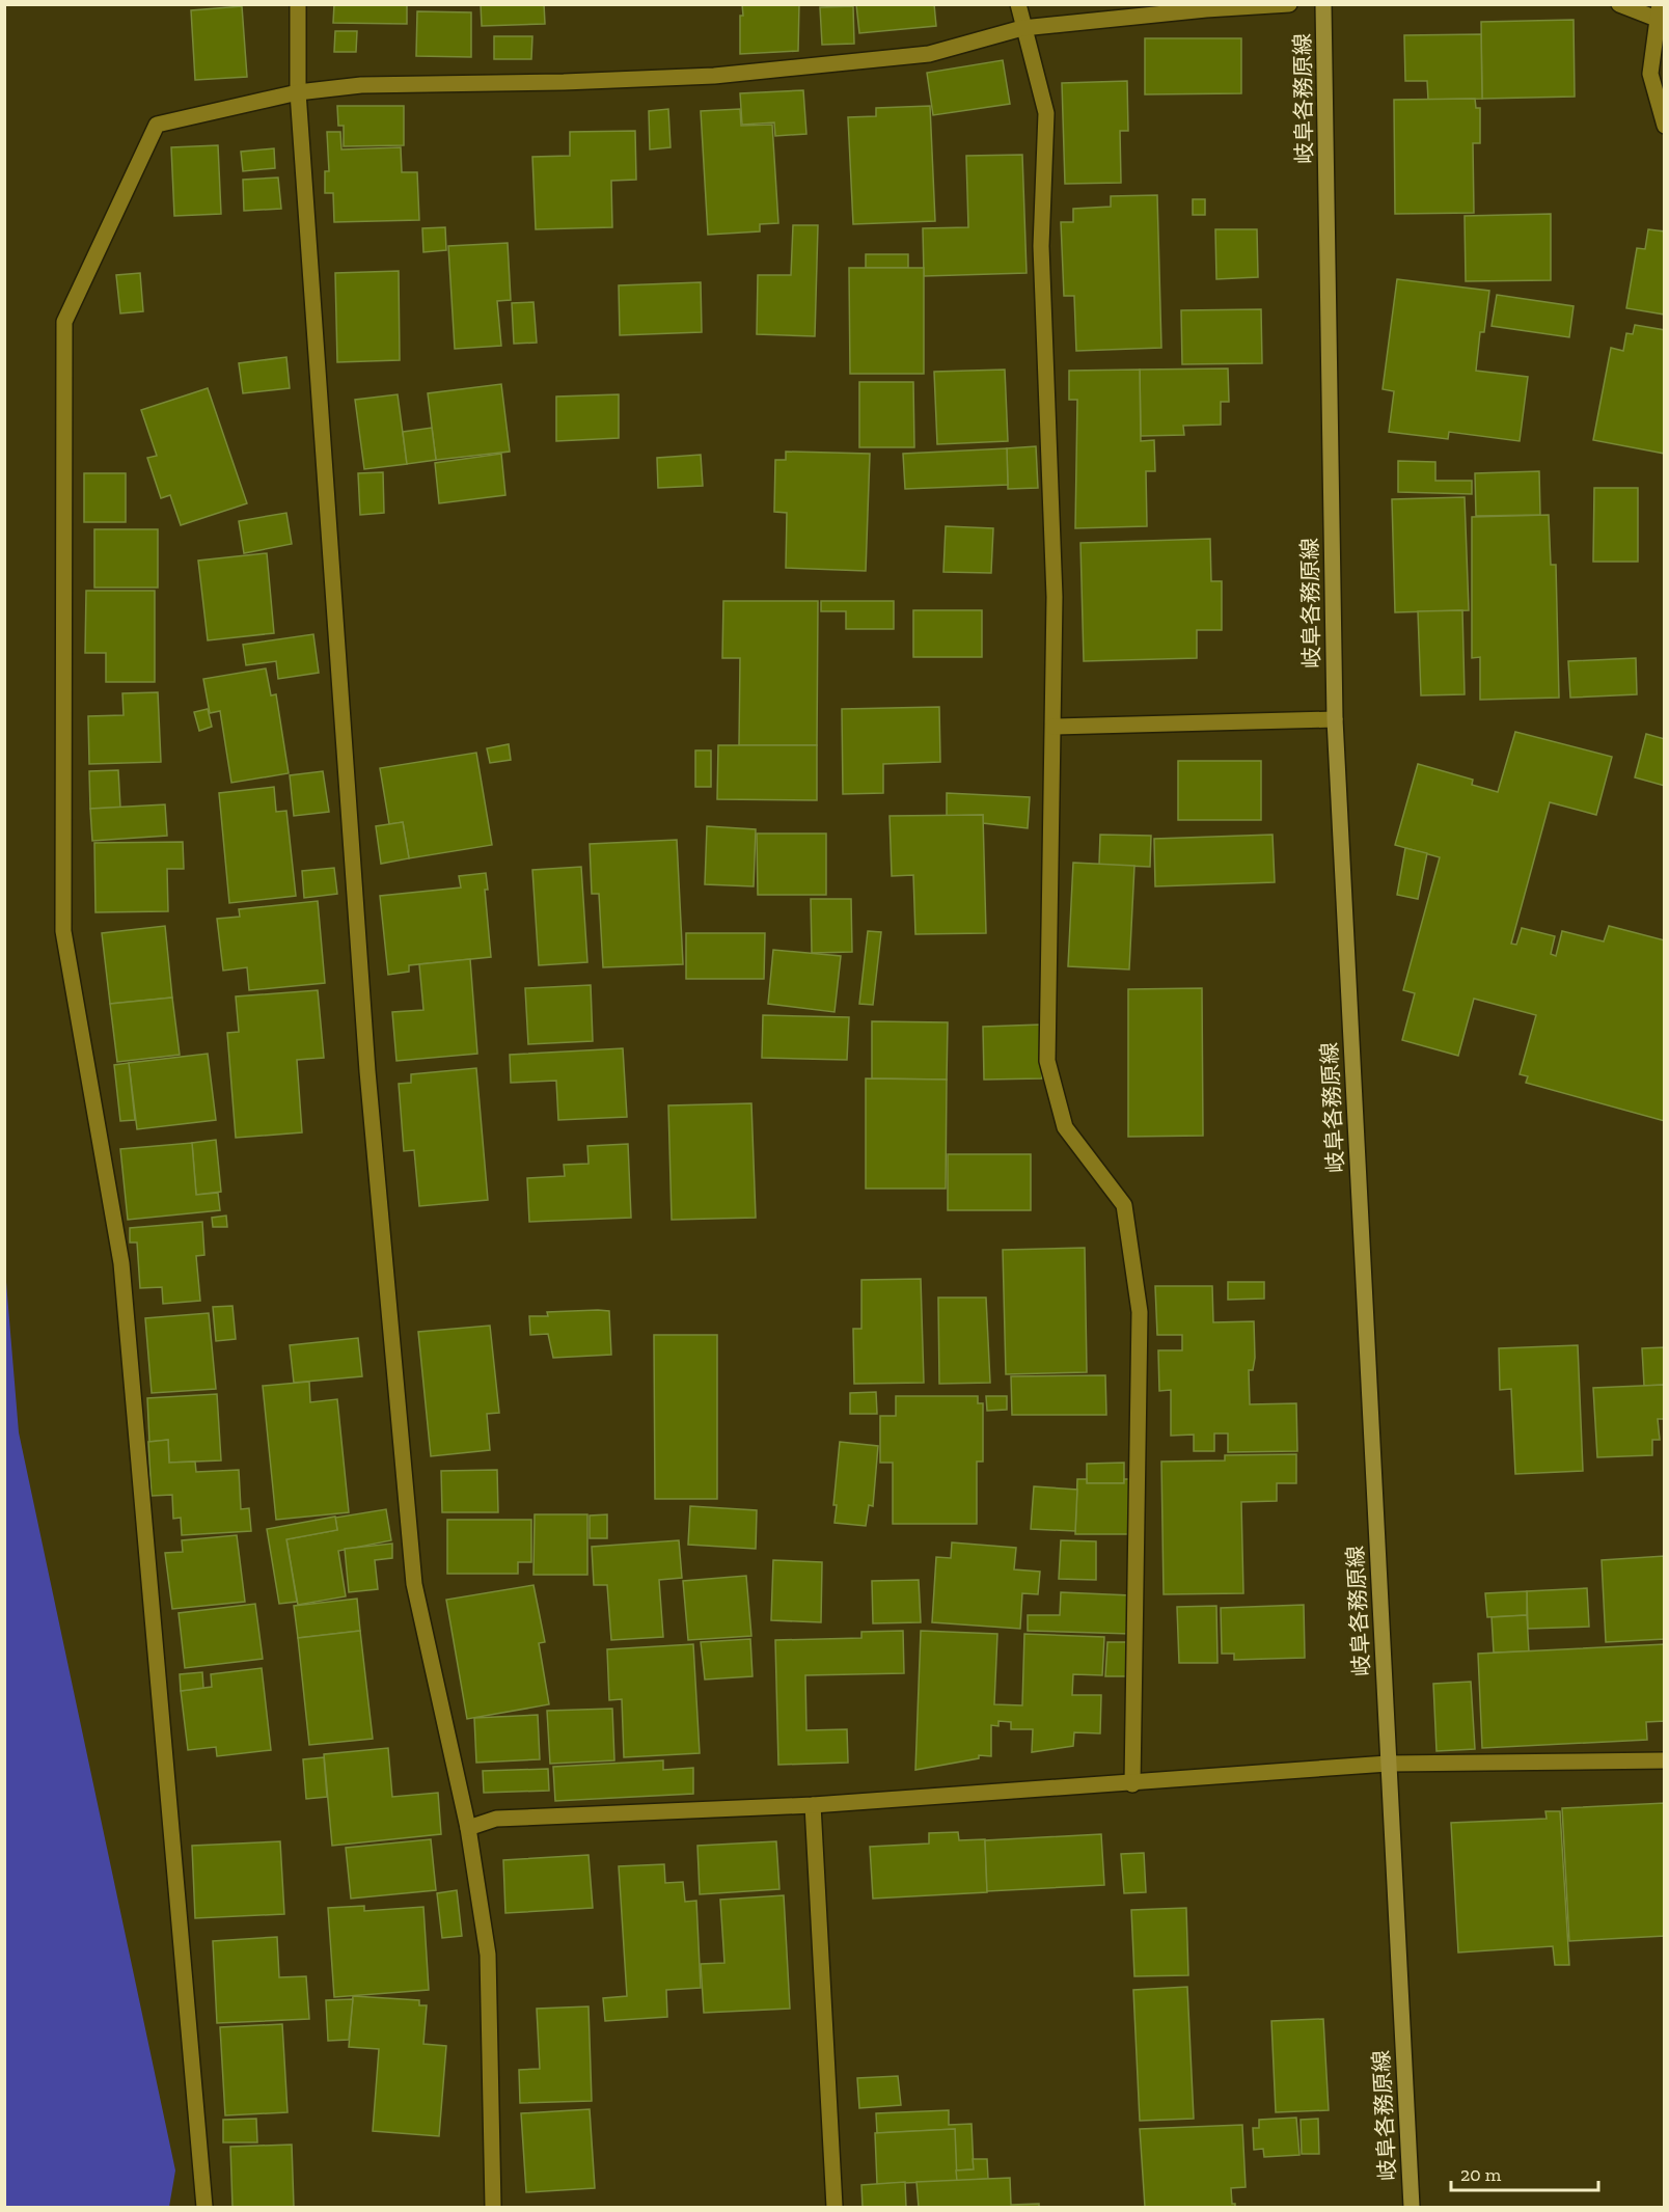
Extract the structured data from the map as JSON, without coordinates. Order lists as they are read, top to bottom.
{
  "streets": {
    "main road": ["岐阜各務原線"]
  },
  "scale_bar": "20 m"
}
